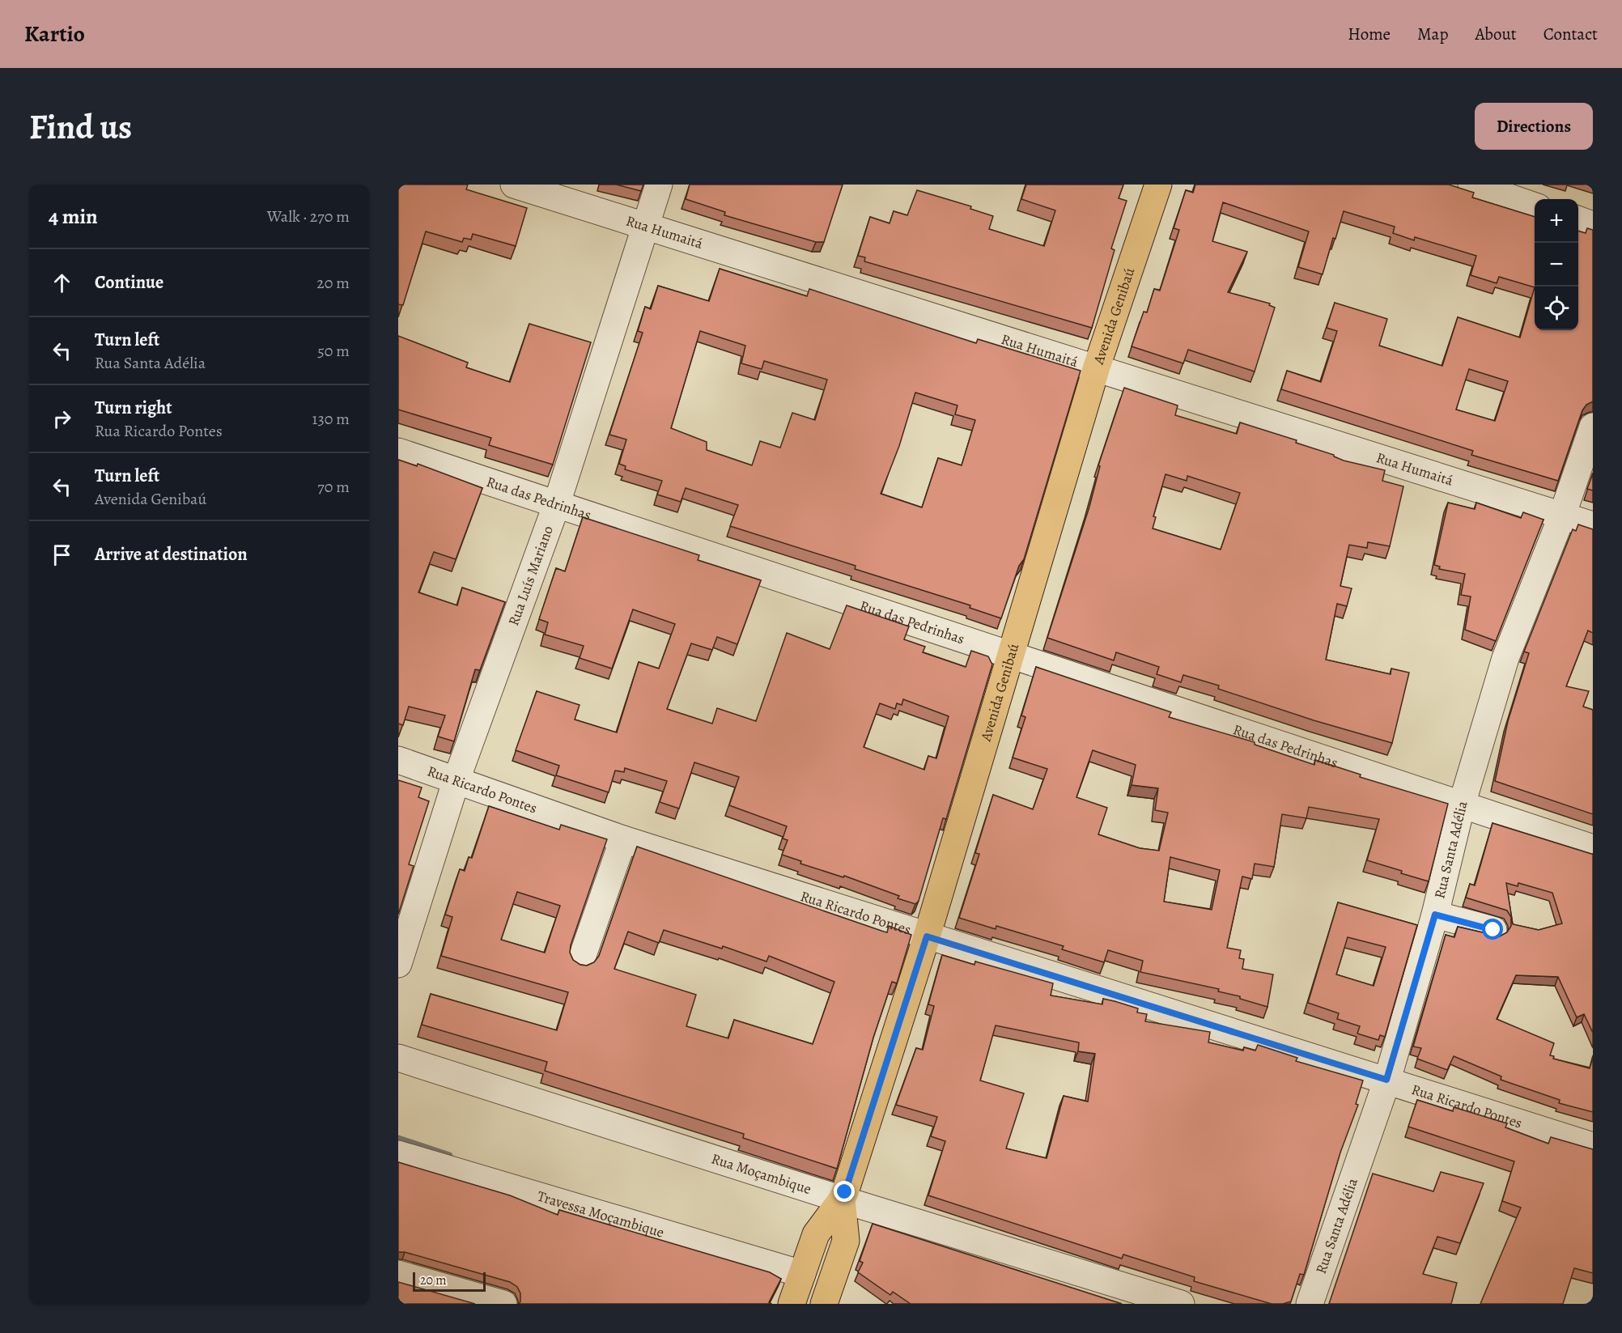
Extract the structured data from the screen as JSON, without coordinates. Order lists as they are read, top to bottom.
{
  "streets": {
    "main road": ["Avenida Genibaú"],
    "street": [
      "Rua Humaitá",
      "Rua das Pedrinhas",
      "Rua Luís Mariano",
      "Rua Ricardo Pontes",
      "Rua Santa Adélia",
      "Rua Moçambique",
      "Travessa Moçambique"
    ]
  },
  "crossings": [
    ["Rua Humaitá", "Avenida Genibaú"],
    ["Rua Humaitá", "Rua Luís Mariano"],
    ["Rua Humaitá", "Rua Santa Adélia"],
    ["Avenida Genibaú", "Rua das Pedrinhas"],
    ["Avenida Genibaú", "Rua Ricardo Pontes"],
    ["Avenida Genibaú", "Rua Moçambique"],
    ["Avenida Genibaú", "Travessa Moçambique"],
    ["Rua das Pedrinhas", "Rua Luís Mariano"],
    ["Rua das Pedrinhas", "Rua Santa Adélia"],
    ["Rua Luís Mariano", "Rua Ricardo Pontes"],
    ["Rua Ricardo Pontes", "Rua Santa Adélia"]
  ],
  "scale_bar": "20 m",
  "page": {
    "header": "Kartio",
    "nav": [
      "Home",
      "Map",
      "About",
      "Contact"
    ],
    "buttons": "Directions",
    "title": "Find us",
    "heading": ["4 min", "Walk · 270 m"],
    "map_buttons": ["+", "−"],
    "list": [
      ["Continue", "20 m"],
      ["Turn left", "Rua Santa Adélia", "50 m"],
      ["Turn right", "Rua Ricardo Pontes", "130 m"],
      ["Turn left", "Avenida Genibaú", "70 m"],
      "Arrive at destination"
    ],
    "scale": "20 m"
  }
}
